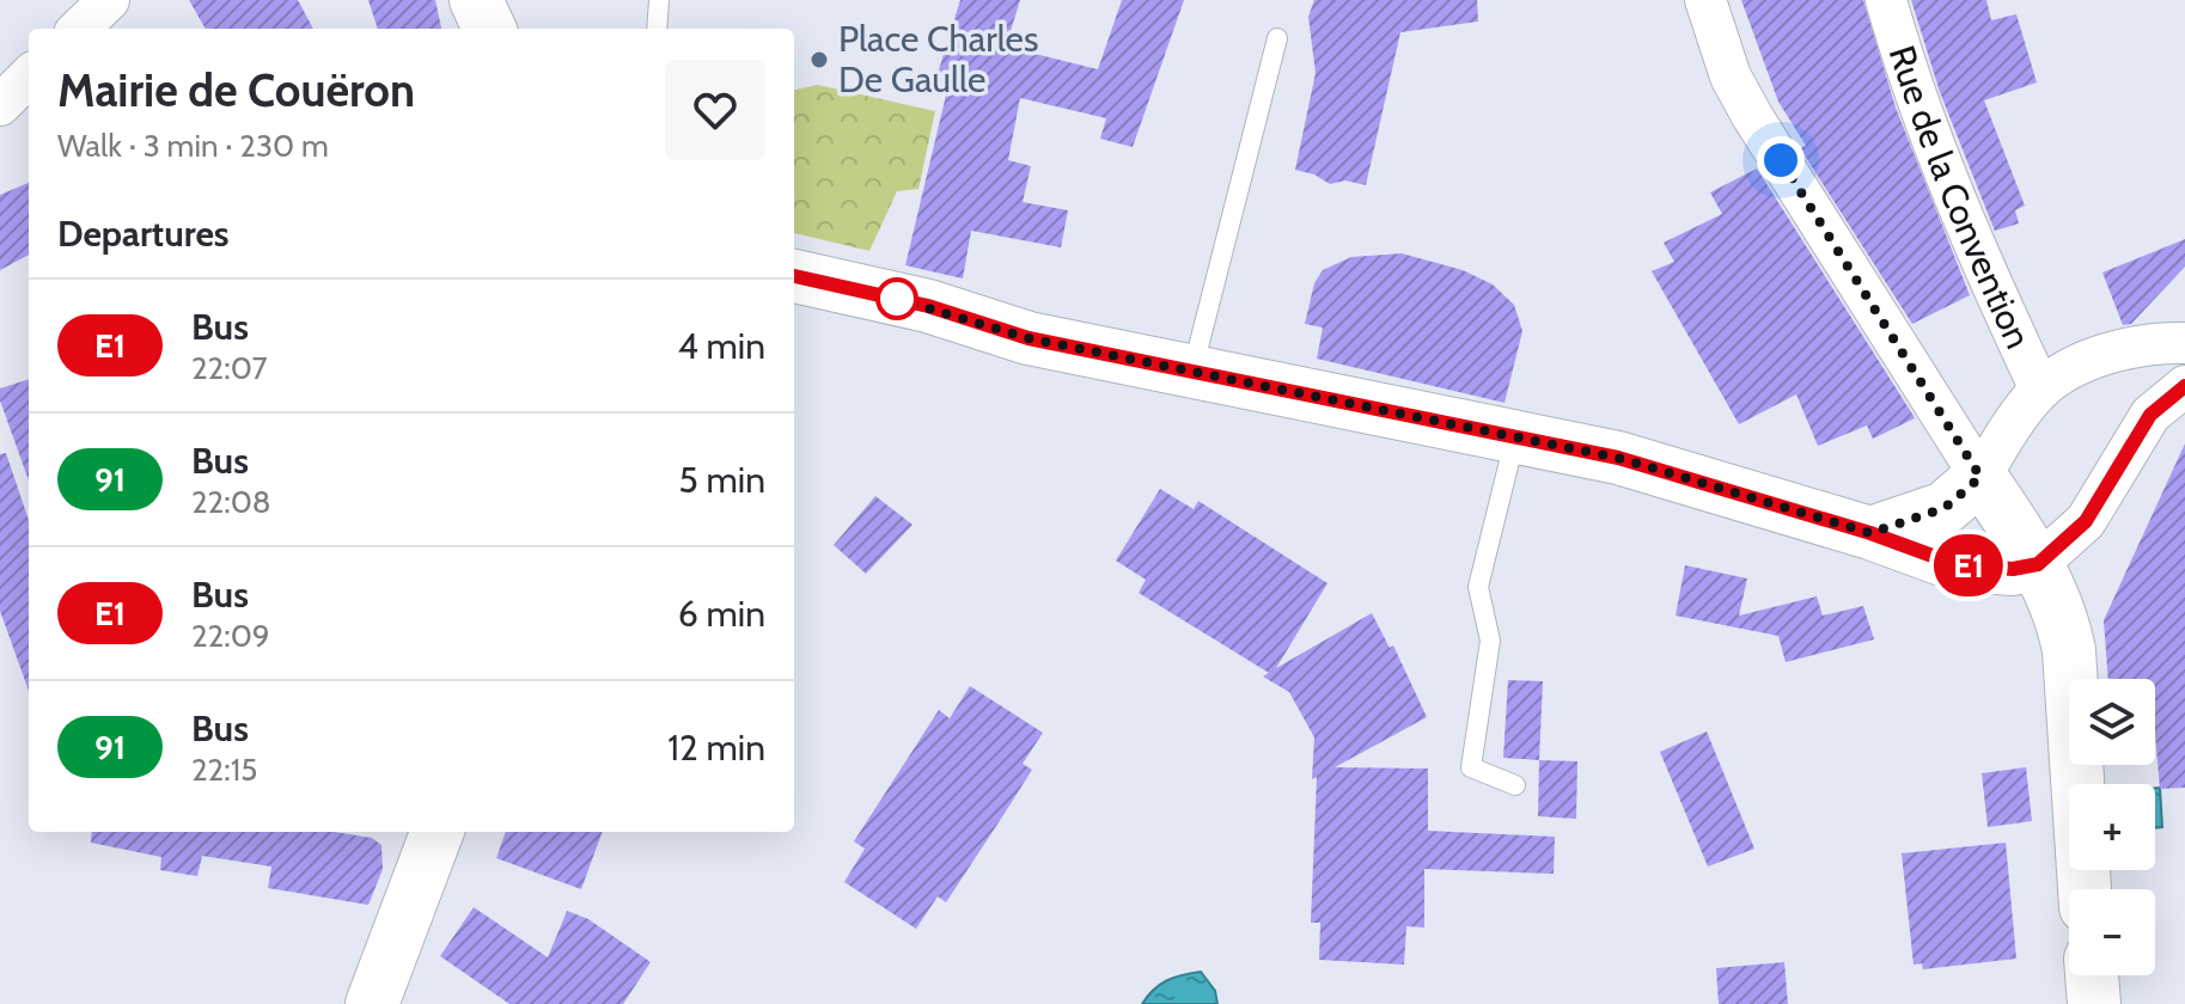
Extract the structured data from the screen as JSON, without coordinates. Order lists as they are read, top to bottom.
{
  "streets": {
    "street": ["Rue de la Convention"]
  },
  "places": ["Place Charles De Gaulle"],
  "lines": ["bus line E1"],
  "page": {
    "on_map": "E1",
    "heading": [
      ["Mairie de Couëron", "Walk · 3 min · 230 m"],
      "Departures"
    ],
    "list": [
      {
        "mark": "E1",
        "name": "Bus",
        "note": "22:07",
        "value": "4 min"
      },
      {
        "mark": "91",
        "name": "Bus",
        "note": "22:08",
        "value": "5 min"
      },
      {
        "mark": "E1",
        "name": "Bus",
        "note": "22:09",
        "value": "6 min"
      },
      {
        "mark": "91",
        "name": "Bus",
        "note": "22:15",
        "value": "12 min"
      }
    ],
    "map_buttons": ["+", "−"]
  }
}
